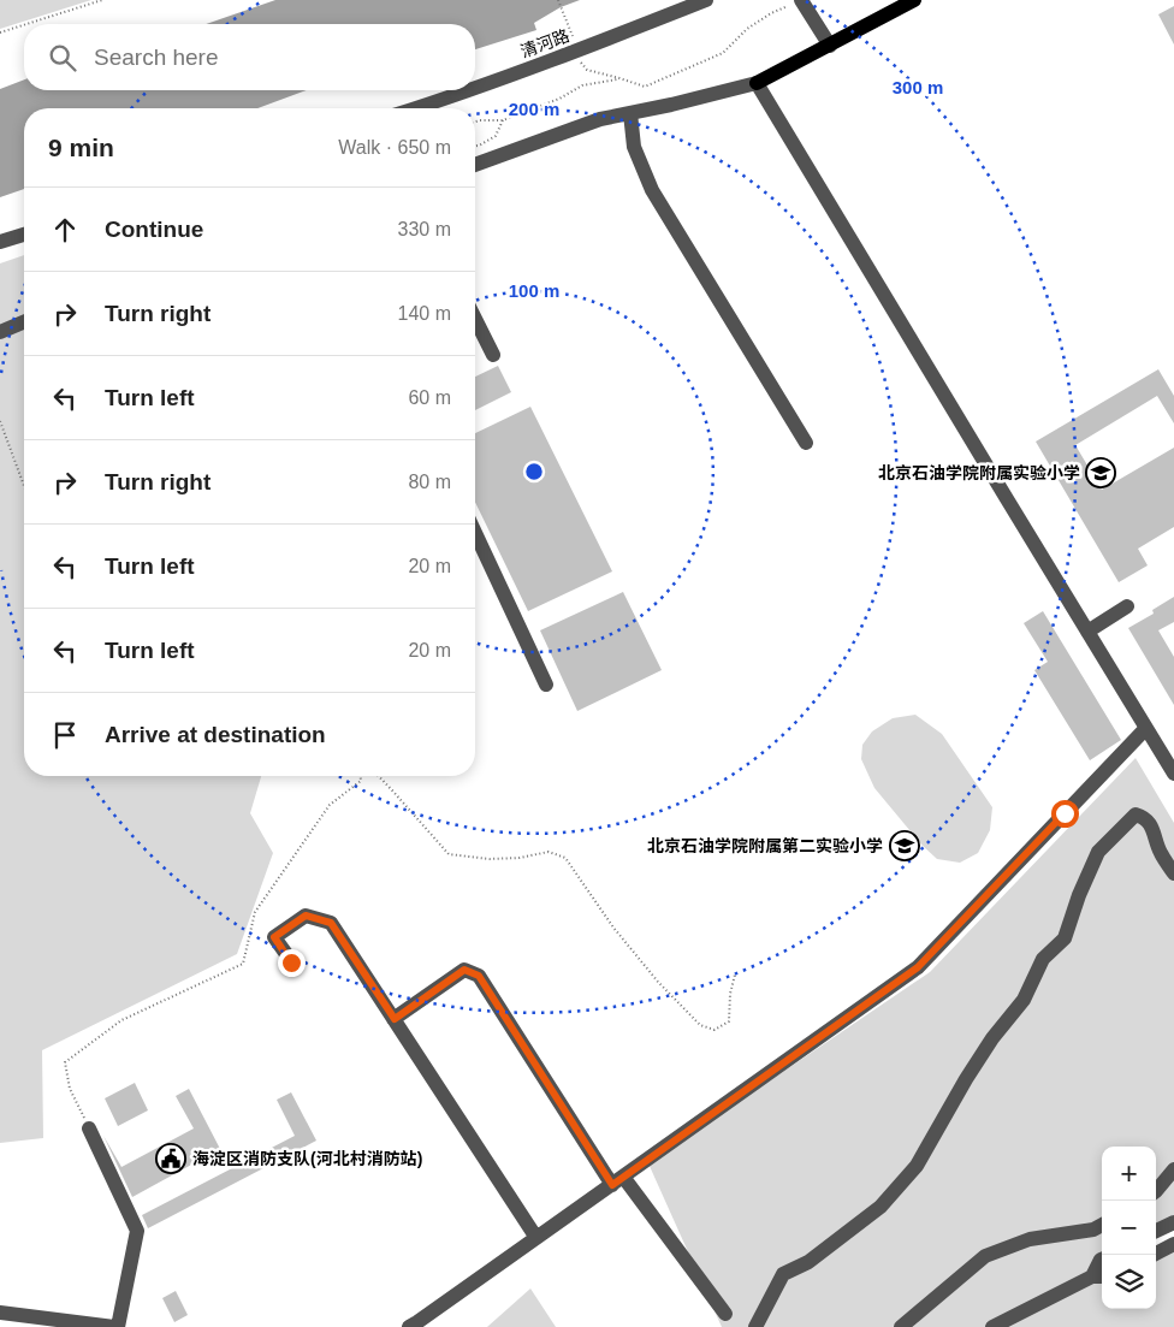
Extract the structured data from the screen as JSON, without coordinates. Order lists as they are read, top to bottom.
{
  "streets": {
    "street": ["清河路"]
  },
  "places": {
    "school or university": ["北京石油学院附属实验小学", "北京石油学院附属第二实验小学"],
    "public building": ["海淀区消防支队(河北村消防站)"]
  },
  "page": {
    "search": "Search here",
    "heading": ["9 min", "Walk · 650 m"],
    "list": [
      ["Continue", "330 m"],
      ["Turn right", "140 m"],
      ["Turn left", "60 m"],
      ["Turn right", "80 m"],
      ["Turn left", "20 m"],
      ["Turn left", "20 m"],
      "Arrive at destination"
    ],
    "map_buttons": ["+", "−"]
  },
  "rings": ["300 m", "200 m", "100 m"]
}
